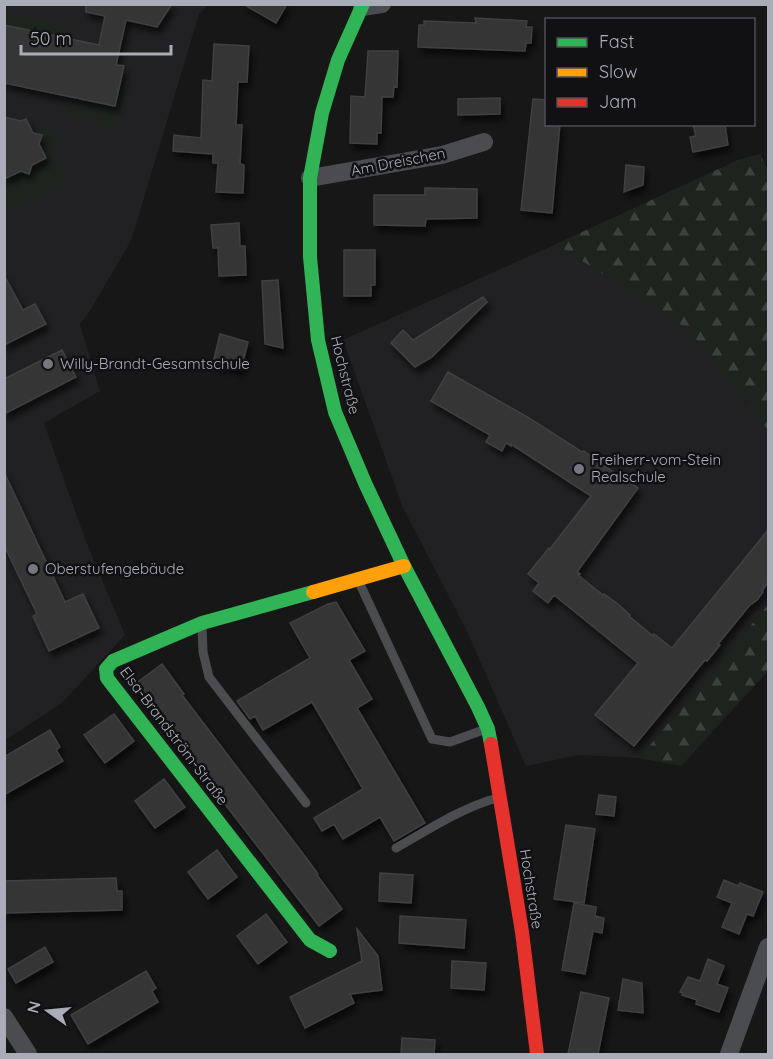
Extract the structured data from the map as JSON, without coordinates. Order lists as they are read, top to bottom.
{
  "streets": {
    "street": ["Am Dreischen", "Hochstraße", "Elsa-Brandström-Straße"]
  },
  "crossings": [
    ["Am Dreischen", "Hochstraße"],
    ["Hochstraße", "Elsa-Brandström-Straße"]
  ],
  "places": ["Willy-Brandt-Gesamtschule", "Freiherr-vom-Stein Realschule", "Oberstufengebäude"],
  "legend": ["Fast", "Slow", "Jam"],
  "scale_bar": "50 m",
  "north": "left"
}
